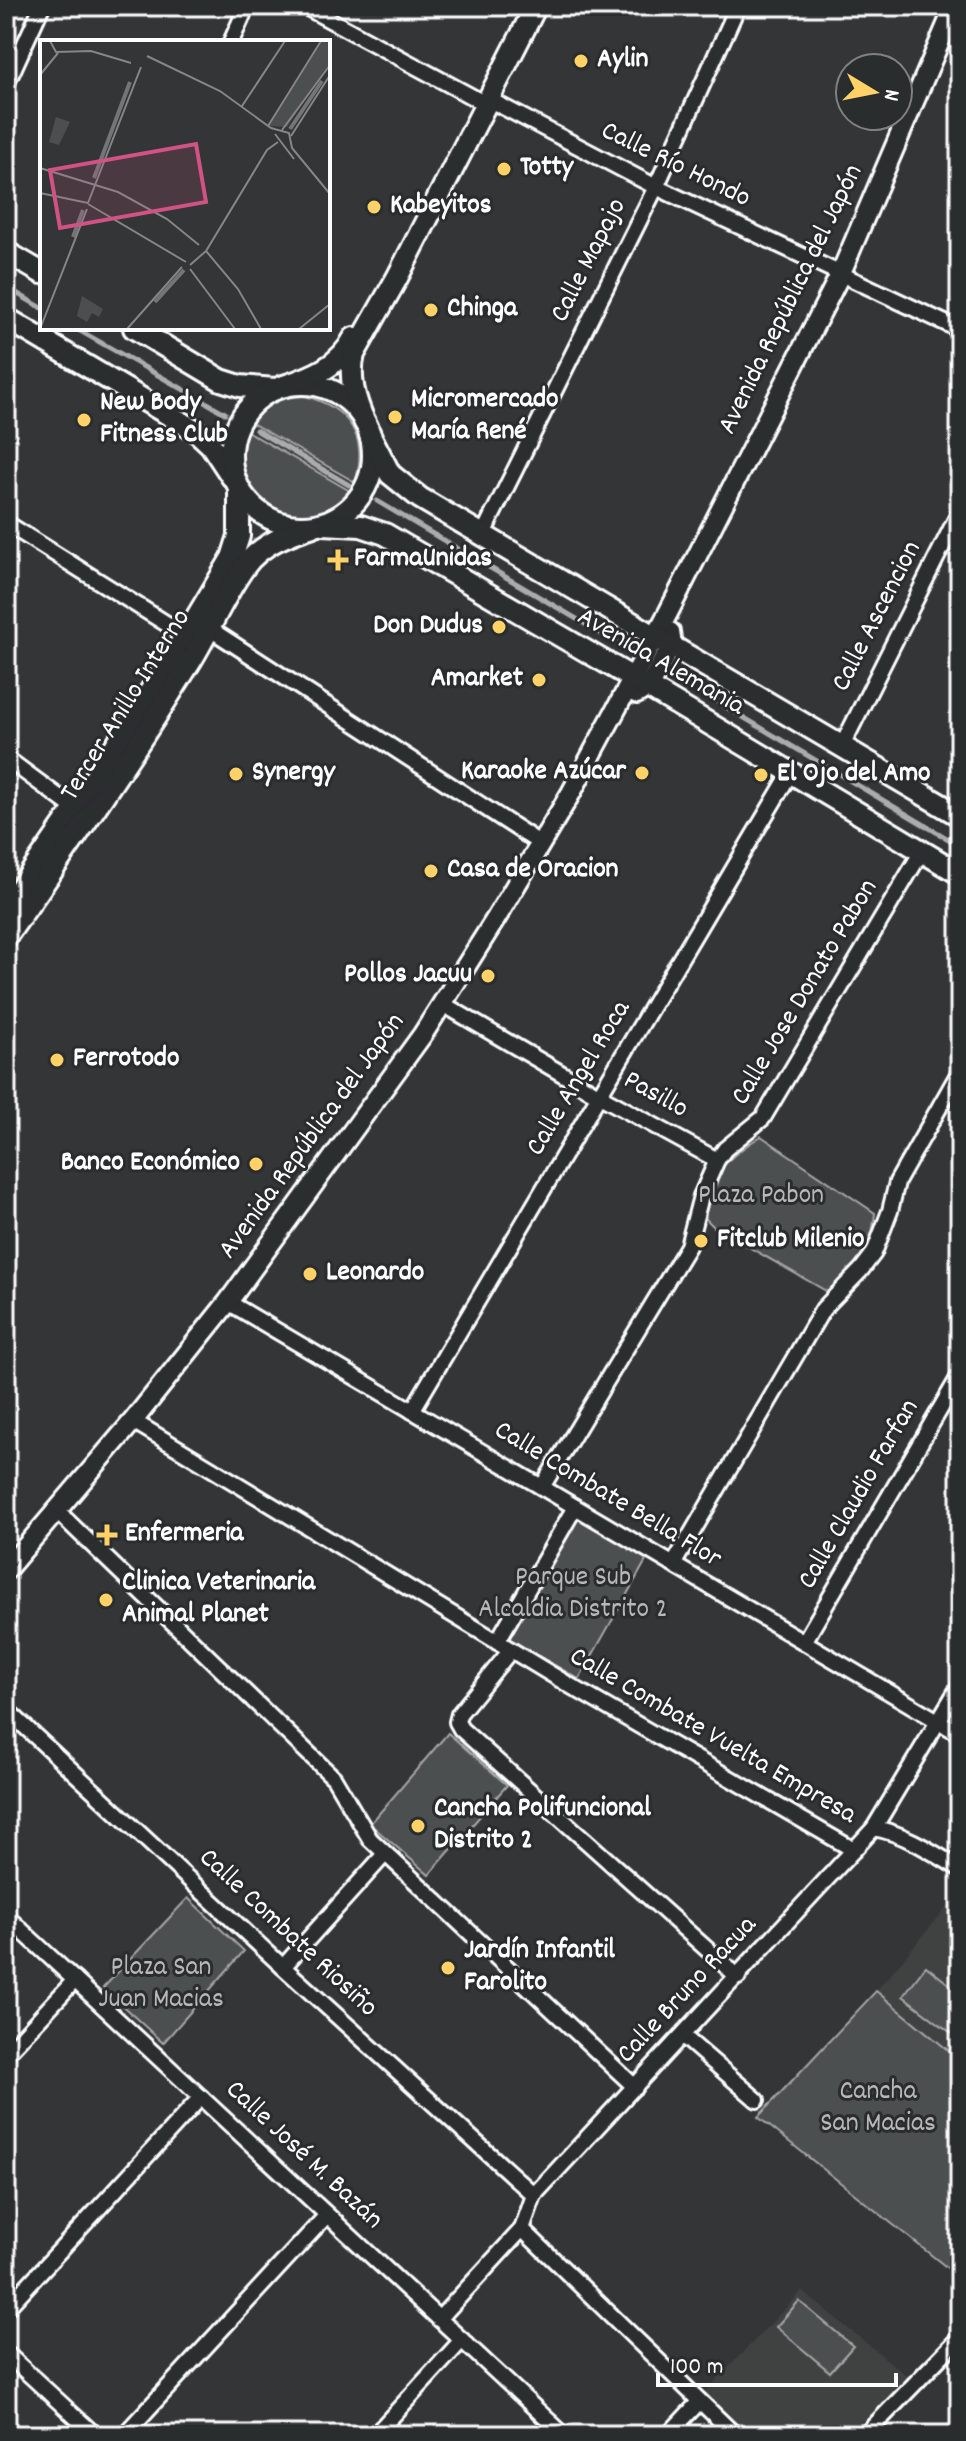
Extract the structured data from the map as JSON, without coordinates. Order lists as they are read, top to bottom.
{
  "streets": {
    "main road": ["Avenida Alemania", "Tercer Anillo Interno"],
    "street": [
      "Calle Río Hondo",
      "Calle Mapajo",
      "Avenida República del Japón",
      "Calle Ascencion",
      "Calle Jose Donato Pabon",
      "Calle Angel Roca",
      "Pasillo",
      "Calle Claudio Farfan",
      "Calle Combate Bella Flor",
      "Calle Combate Vuelta Empresa",
      "Calle Combate Riosiño",
      "Calle Bruno Racua",
      "Calle José M. Bazán"
    ]
  },
  "crossings": [
    ["Calle Río Hondo", "Calle Mapajo"],
    ["Calle Río Hondo", "Avenida República del Japón"],
    ["Calle Mapajo", "Avenida Alemania"],
    ["Avenida República del Japón", "Avenida Alemania"],
    ["Avenida República del Japón", "Pasillo"],
    ["Avenida República del Japón", "Calle Combate Bella Flor"],
    ["Avenida República del Japón", "Calle Combate Vuelta Empresa"],
    ["Calle Ascencion", "Avenida Alemania"],
    ["Avenida Alemania", "Tercer Anillo Interno"],
    ["Avenida Alemania", "Calle Jose Donato Pabon"],
    ["Avenida Alemania", "Calle Angel Roca"],
    ["Calle Jose Donato Pabon", "Pasillo"],
    ["Calle Jose Donato Pabon", "Calle Combate Bella Flor"],
    ["Calle Angel Roca", "Pasillo"],
    ["Calle Angel Roca", "Calle Combate Bella Flor"],
    ["Calle Claudio Farfan", "Calle Combate Bella Flor"],
    ["Calle Combate Bella Flor", "Calle Bruno Racua"],
    ["Calle Combate Vuelta Empresa", "Calle Bruno Racua"],
    ["Calle Combate Riosiño", "Calle Bruno Racua"],
    ["Calle Bruno Racua", "Calle José M. Bazán"]
  ],
  "parks": [
    "Plaza Pabon",
    "Parque Sub Alcaldia Distrito 2",
    "Plaza San Juan Macias",
    "Cancha San Macias"
  ],
  "places": {
    "other": [
      "Aylin",
      "Totty",
      "Kabeyitos",
      "Chinga",
      "Micromercado María René",
      "New Body Fitness Club",
      "Don Dudus",
      "Amarket",
      "Karaoke Azúcar",
      "Synergy",
      "El Ojo del Amo",
      "Casa de Oracion",
      "Pollos Jacuu",
      "Ferrotodo",
      "Banco Económico",
      "Fitclub Milenio",
      "Leonardo",
      "Clinica Veterinaria Animal Planet",
      "Cancha Polifuncional Distrito 2",
      "Jardín Infantil Farolito"
    ],
    "health": ["FarmaUnidas", "Enfermeria"]
  },
  "scale_bar": "100 m",
  "north": "right"
}
